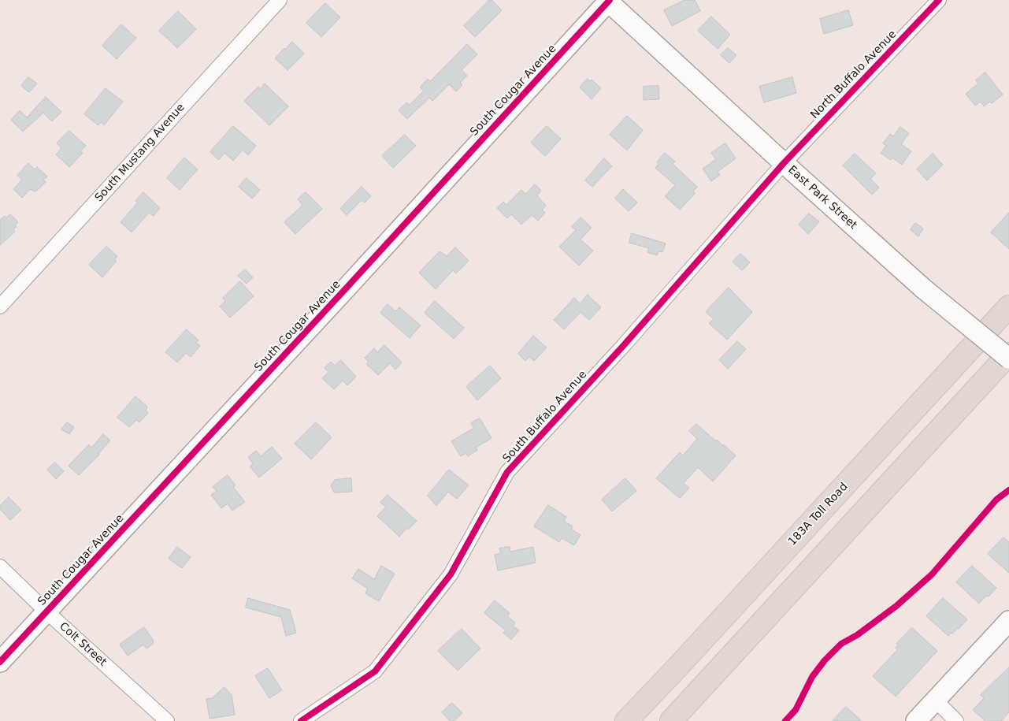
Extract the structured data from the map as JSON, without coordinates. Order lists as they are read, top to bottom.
{
  "streets": {
    "highway": ["183A Toll Road"],
    "street": [
      "North Buffalo Avenue",
      "South Cougar Avenue",
      "South Mustang Avenue",
      "East Park Street",
      "South Buffalo Avenue",
      "Colt Street"
    ]
  },
  "crossings": [
    ["North Buffalo Avenue", "East Park Street"],
    ["North Buffalo Avenue", "South Buffalo Avenue"],
    ["South Cougar Avenue", "East Park Street"],
    ["South Cougar Avenue", "Colt Street"],
    ["East Park Street", "South Buffalo Avenue"]
  ]
}
